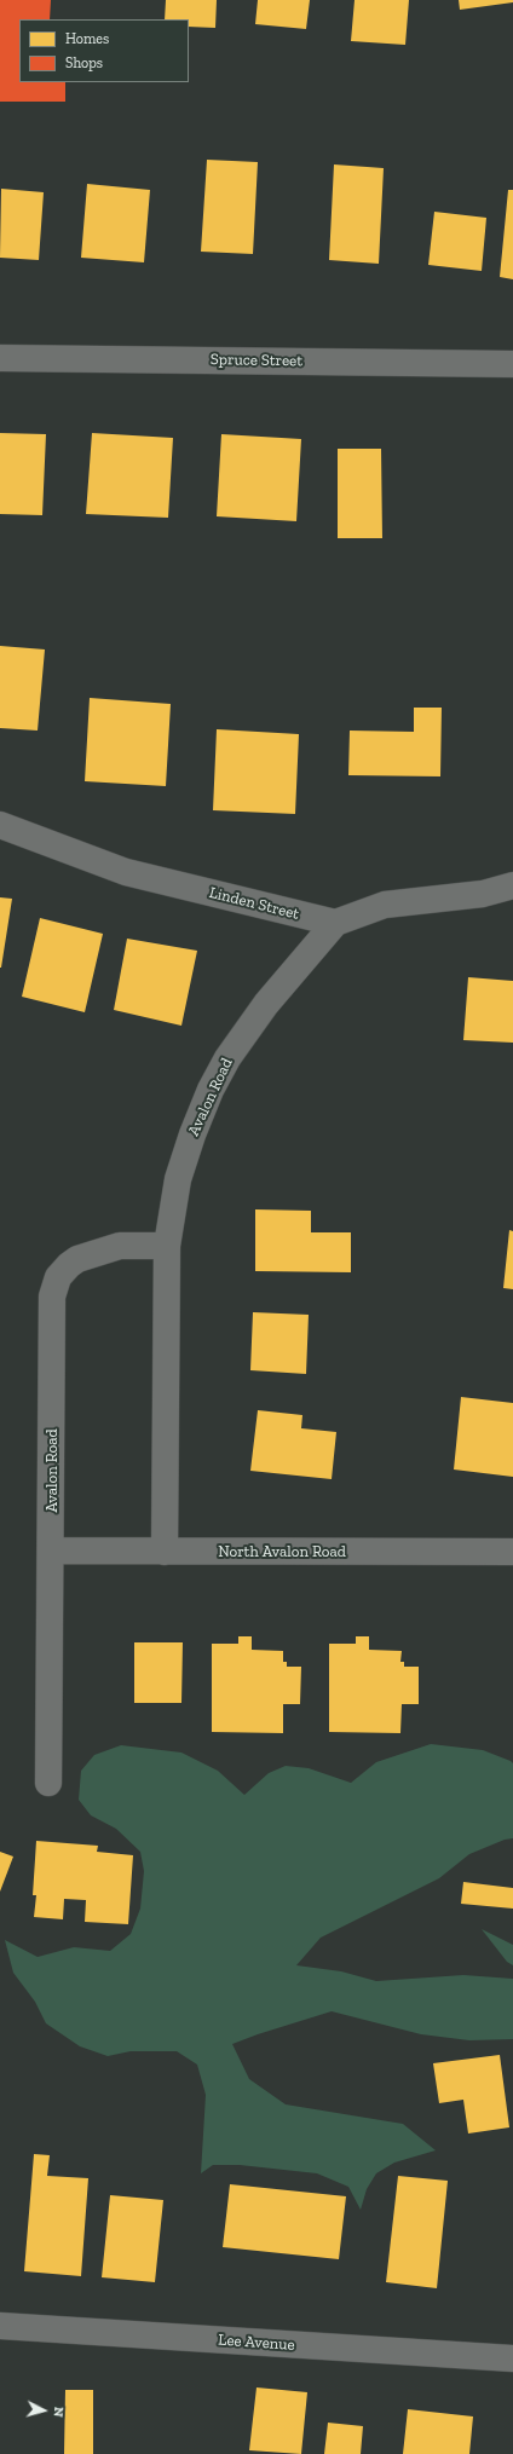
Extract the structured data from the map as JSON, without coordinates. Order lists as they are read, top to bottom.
{
  "streets": {
    "street": [
      "Spruce Street",
      "Linden Street",
      "Avalon Road",
      "North Avalon Road",
      "Lee Avenue"
    ]
  },
  "crossings": [
    ["Linden Street", "Avalon Road"],
    ["Avalon Road", "North Avalon Road"]
  ],
  "legend": ["Homes", "Shops"],
  "north": "right"
}
